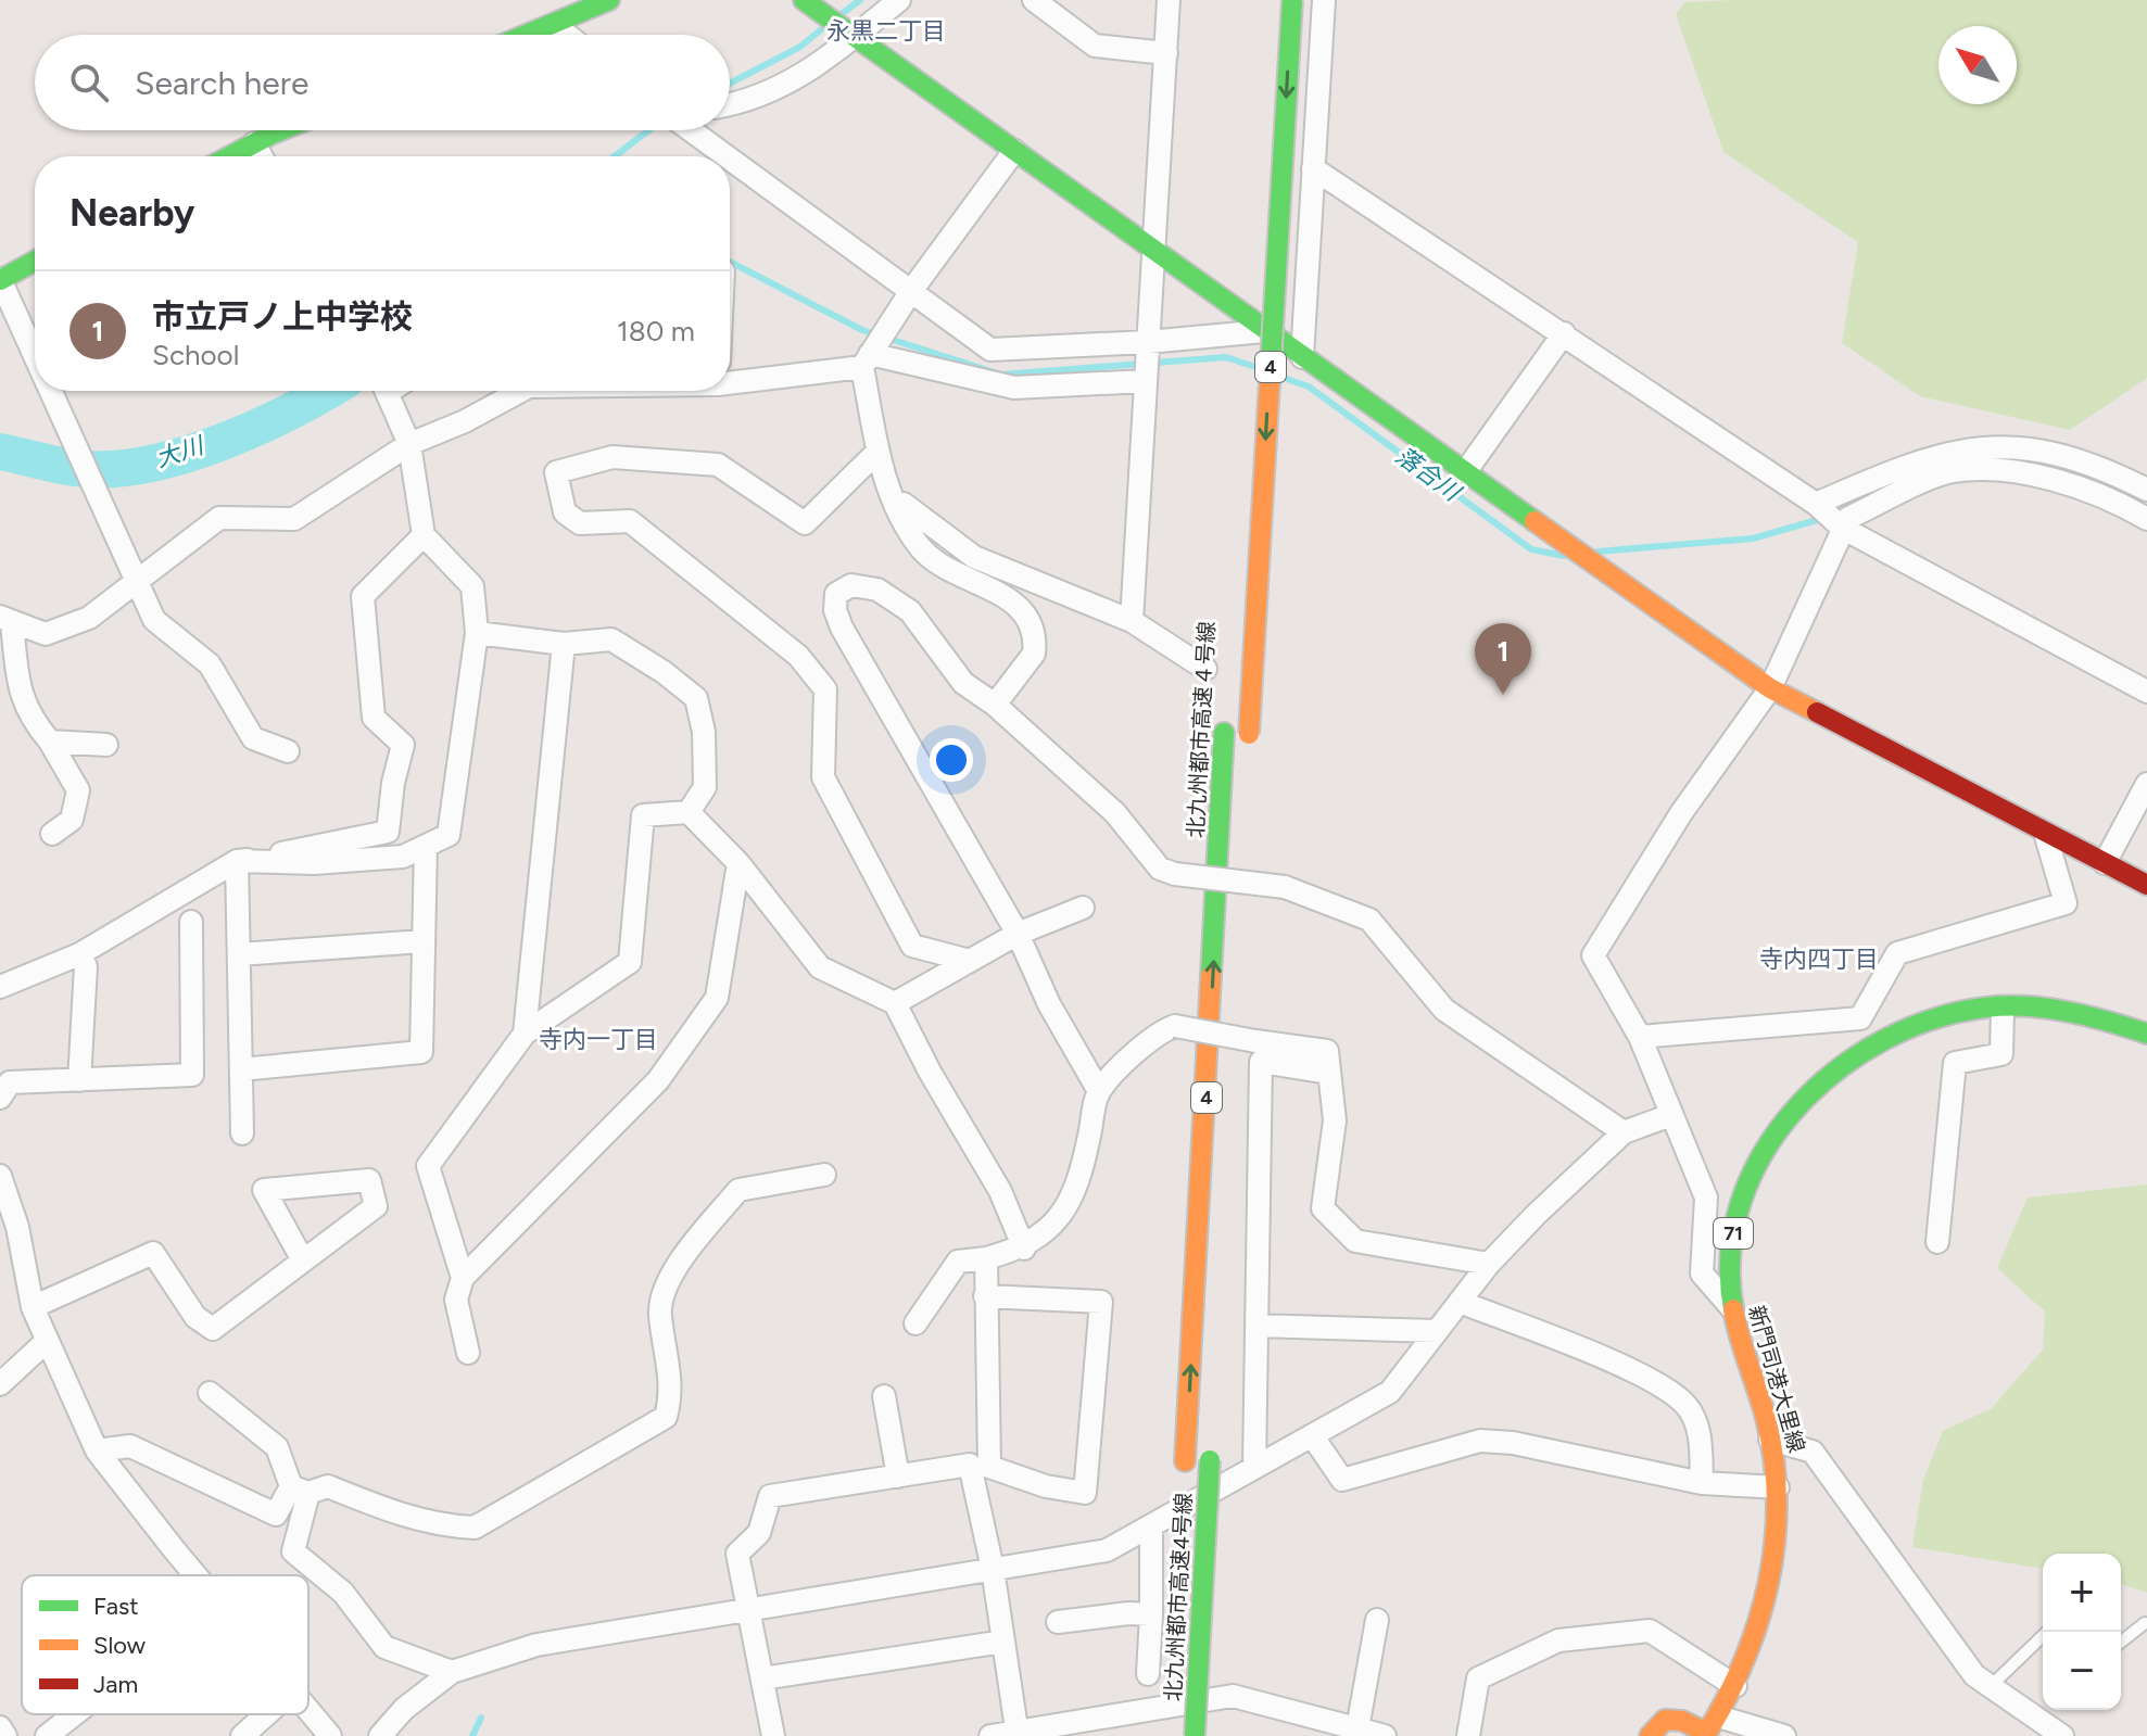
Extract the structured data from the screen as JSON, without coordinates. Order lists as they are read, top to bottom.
{
  "streets": {
    "main road": [
      "4",
      "北九州都市高速４号線",
      "71",
      "新門司港大里線",
      "北九州都市高速4号線"
    ]
  },
  "crossings": [
    ["北九州都市高速４号線", "北九州都市高速4号線"]
  ],
  "one_way": ["北九州都市高速４号線"],
  "districts": ["永黒二丁目", "寺内四丁目", "寺内一丁目"],
  "water": ["大川", "落合川"],
  "legend": ["Fast", "Slow", "Jam"],
  "north": "top left",
  "page": {
    "search": "Search here",
    "heading": "Nearby",
    "list": [
      {
        "mark": "1",
        "name": "市立戸ノ上中学校",
        "note": "School",
        "value": "180 m"
      }
    ],
    "pins": "1",
    "map_buttons": ["+", "−"]
  }
}
